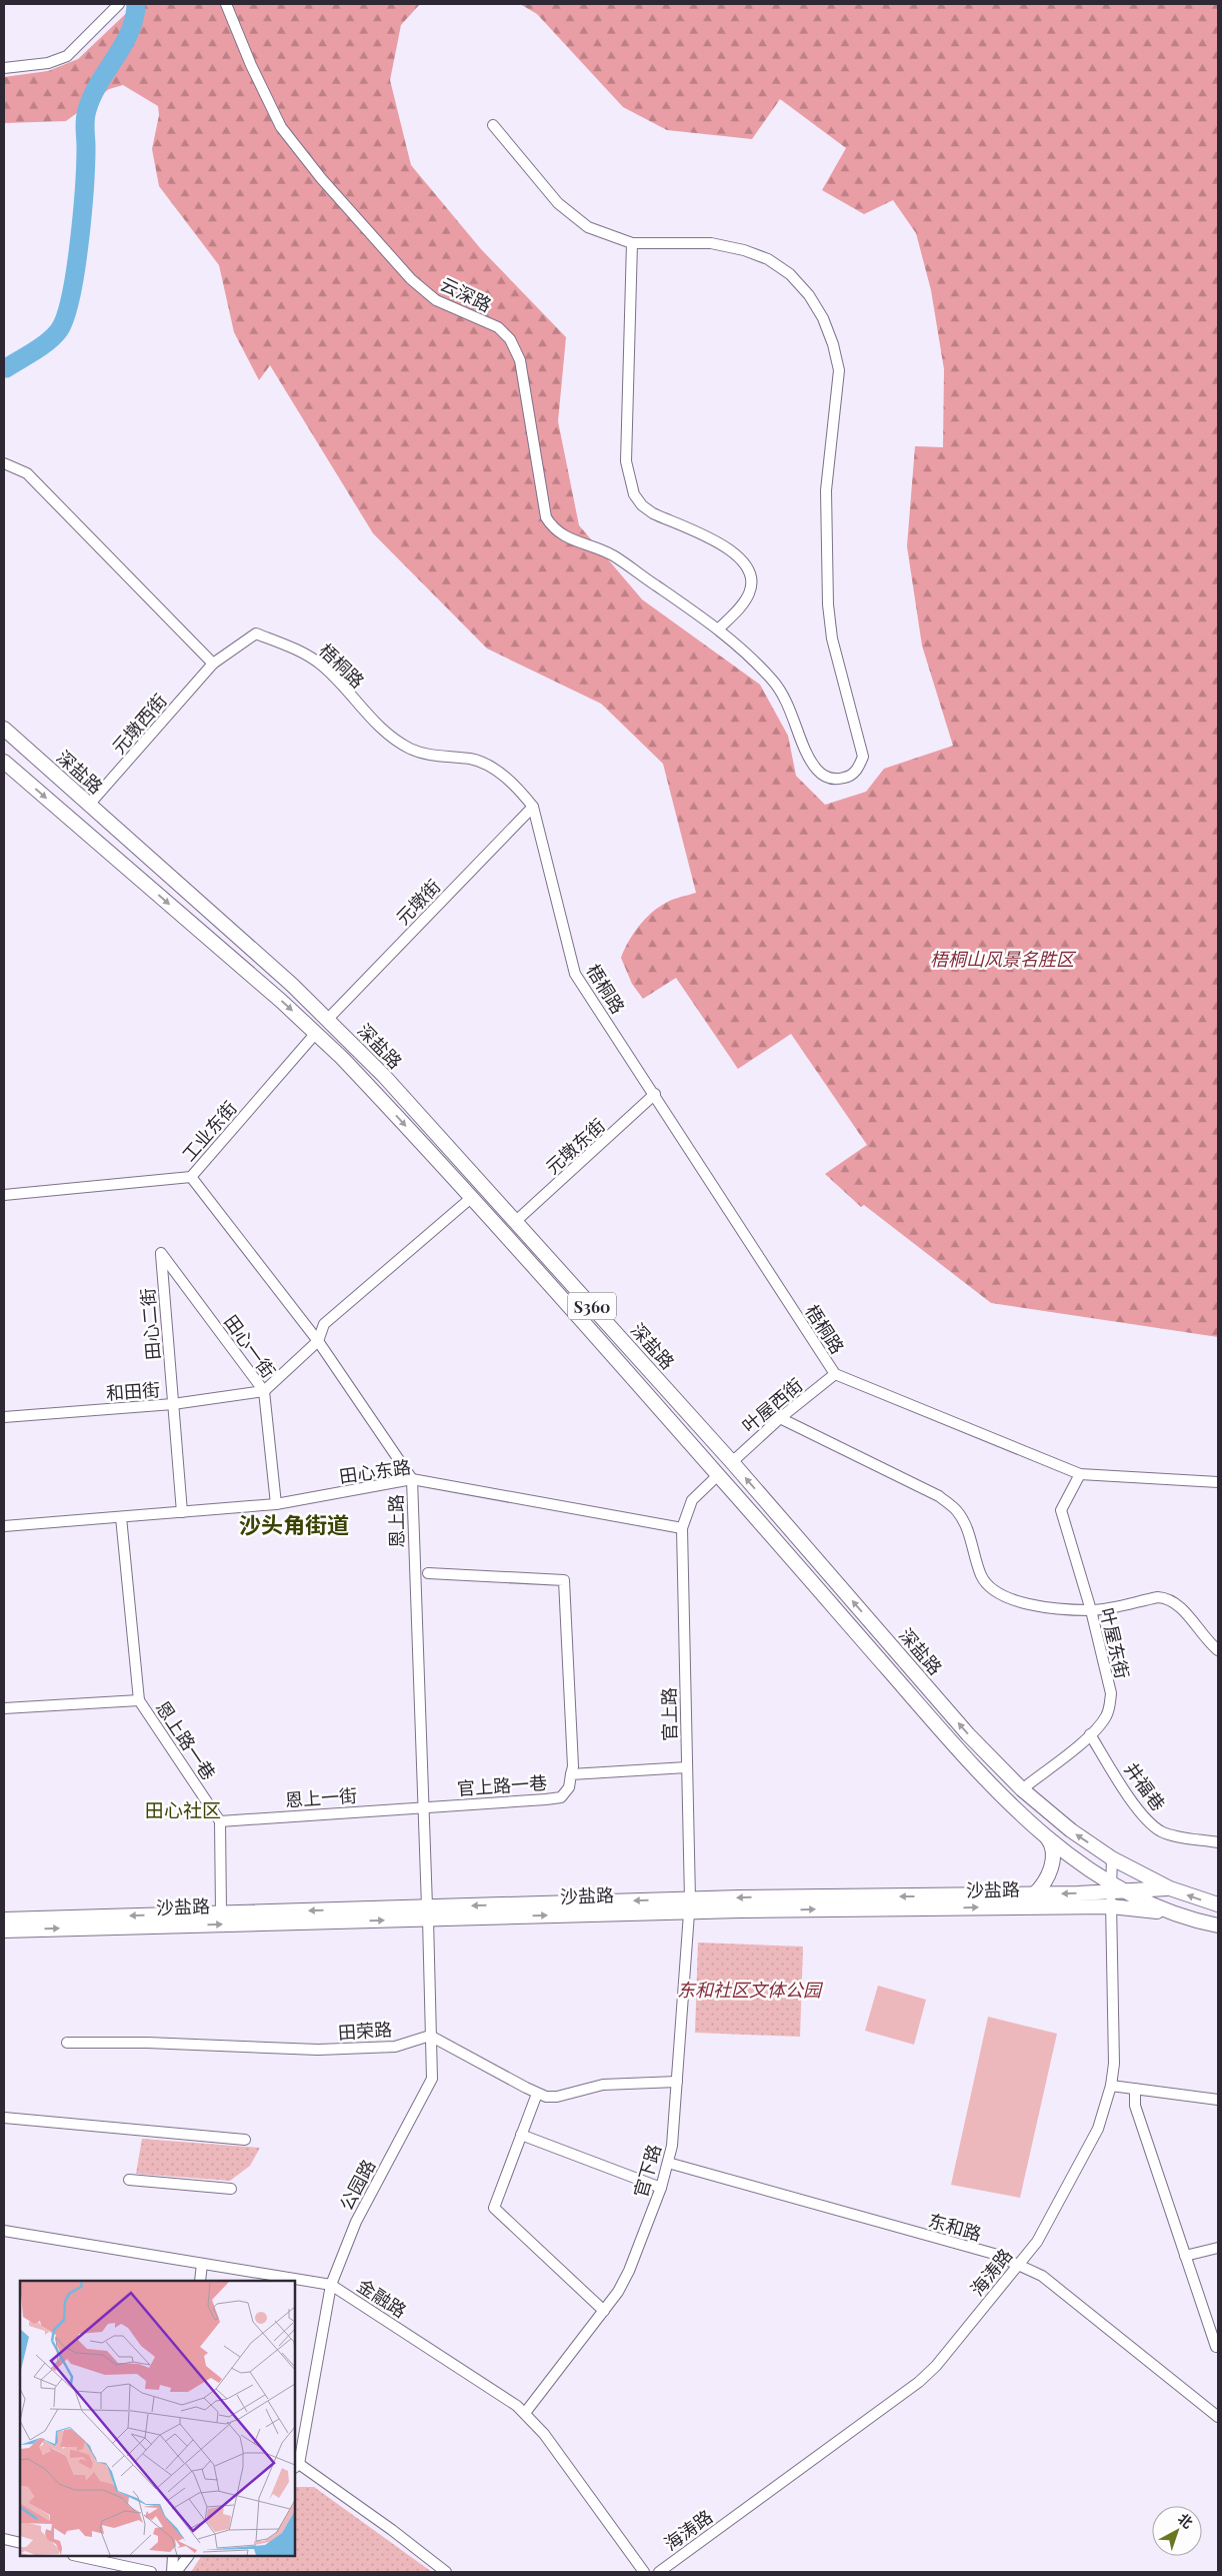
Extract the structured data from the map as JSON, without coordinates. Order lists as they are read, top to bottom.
{
  "streets": {
    "main road": ["深盐路", "S360", "沙盐路"],
    "street": [
      "云深路",
      "梧桐路",
      "元墩西街",
      "元墩街",
      "工业东街",
      "元墩东街",
      "田心二街",
      "田心一街",
      "和田街",
      "叶屋西街",
      "田心东路",
      "恩上路",
      "叶屋东街",
      "官上路",
      "恩上路一巷",
      "官上路一巷",
      "井福巷",
      "恩上一街",
      "田荣路",
      "官下路",
      "公园路",
      "东和路",
      "海涛路",
      "金融路"
    ]
  },
  "crossings": [
    ["梧桐路", "元墩西街"],
    ["梧桐路", "元墩街"],
    ["梧桐路", "元墩东街"],
    ["梧桐路", "叶屋西街"],
    ["梧桐路", "叶屋东街"],
    ["元墩西街", "深盐路"],
    ["深盐路", "元墩街"],
    ["深盐路", "工业东街"],
    ["深盐路", "元墩东街"],
    ["深盐路", "叶屋西街"],
    ["深盐路", "叶屋东街"],
    ["深盐路", "沙盐路"],
    ["深盐路", "海涛路"],
    ["工业东街", "恩上路"],
    ["田心二街", "田心一街"],
    ["田心二街", "和田街"],
    ["田心二街", "田心东路"],
    ["田心一街", "和田街"],
    ["田心一街", "田心东路"],
    ["田心东路", "恩上路"],
    ["田心东路", "官上路"],
    ["田心东路", "恩上路一巷"],
    ["恩上路", "官上路一巷"],
    ["恩上路", "恩上一街"],
    ["恩上路", "沙盐路"],
    ["恩上路", "公园路"],
    ["叶屋东街", "井福巷"],
    ["官上路", "官上路一巷"],
    ["官上路", "沙盐路"],
    ["官上路", "官下路"],
    ["恩上路一巷", "恩上一街"],
    ["官上路一巷", "恩上一街"],
    ["沙盐路", "官下路"],
    ["沙盐路", "公园路"],
    ["沙盐路", "海涛路"],
    ["田荣路", "公园路"],
    ["官下路", "东和路"],
    ["官下路", "金融路"],
    ["公园路", "金融路"],
    ["东和路", "海涛路"]
  ],
  "districts": ["沙头角街道", "田心社区"],
  "parks": ["梧桐山风景名胜区", "东和社区文体公园"],
  "north": "top right"
}
